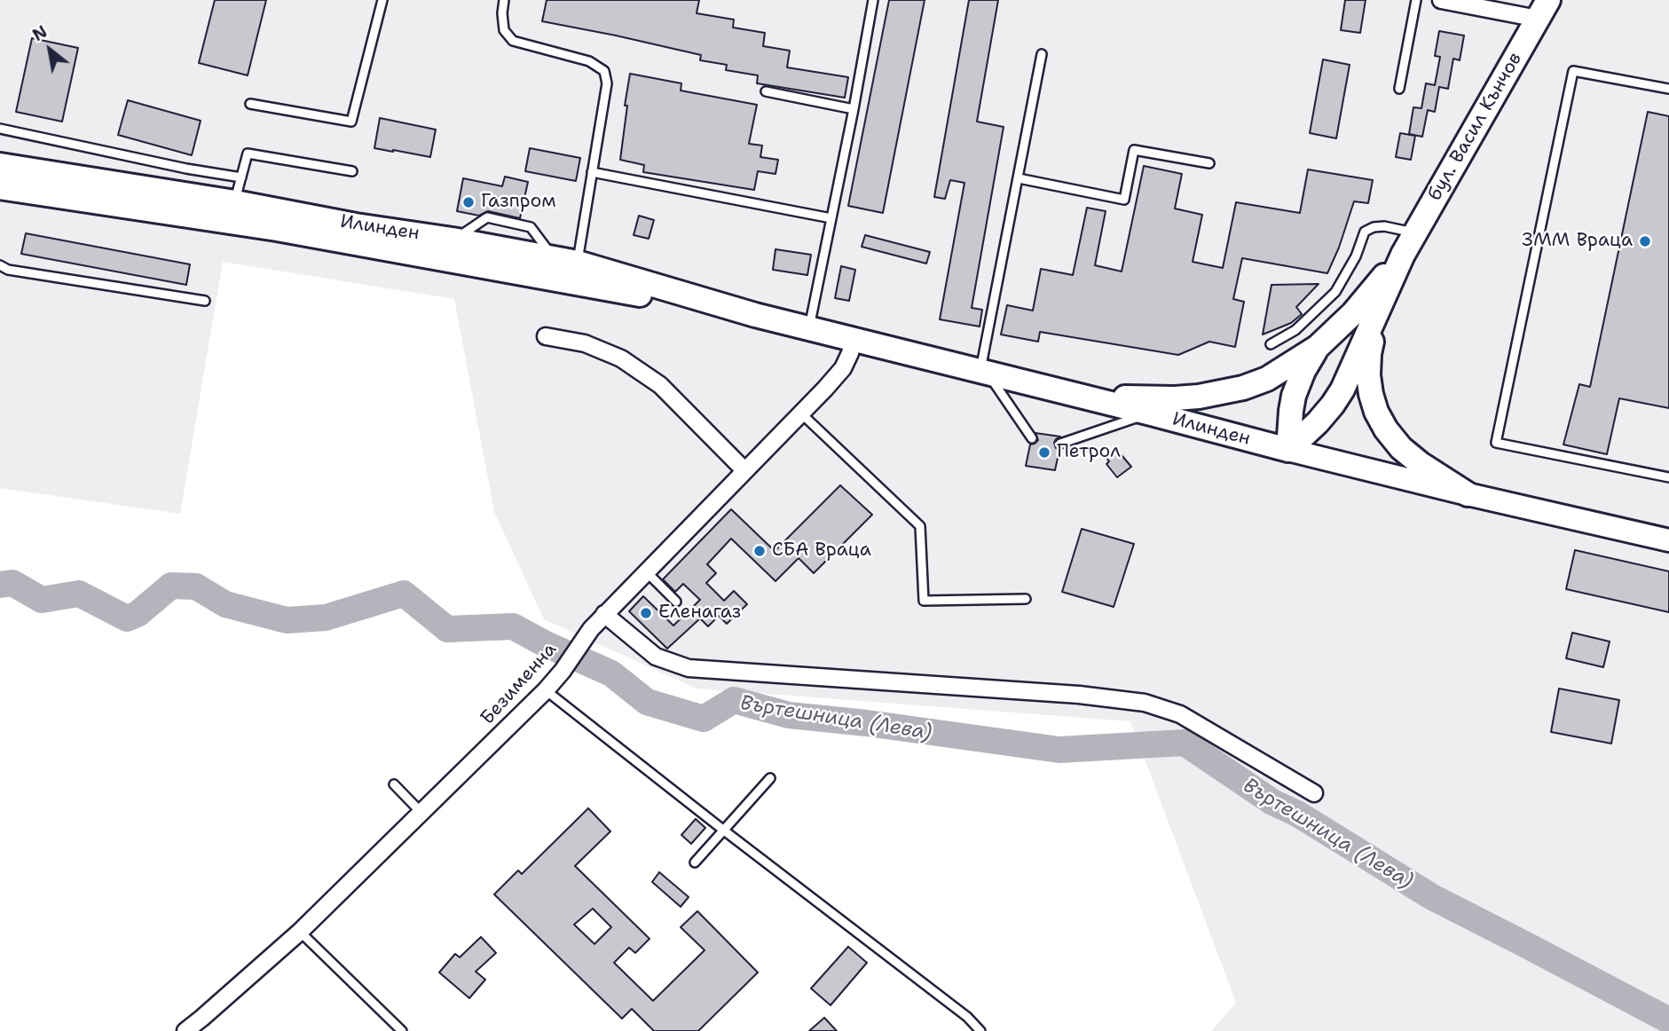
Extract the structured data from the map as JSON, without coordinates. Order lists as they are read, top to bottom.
{
  "streets": {
    "main road": ["бул. Васил Кънчов", "Илинден"],
    "street": ["Безименна"]
  },
  "crossings": [
    ["бул. Васил Кънчов", "Илинден"],
    ["Илинден", "Безименна"]
  ],
  "water": ["Въртешница (Лева)"],
  "places": [
    "Газпром",
    "ЗММ Враца",
    "Петрол",
    "СБА Враца",
    "Еленагаз"
  ],
  "north": "top left"
}
